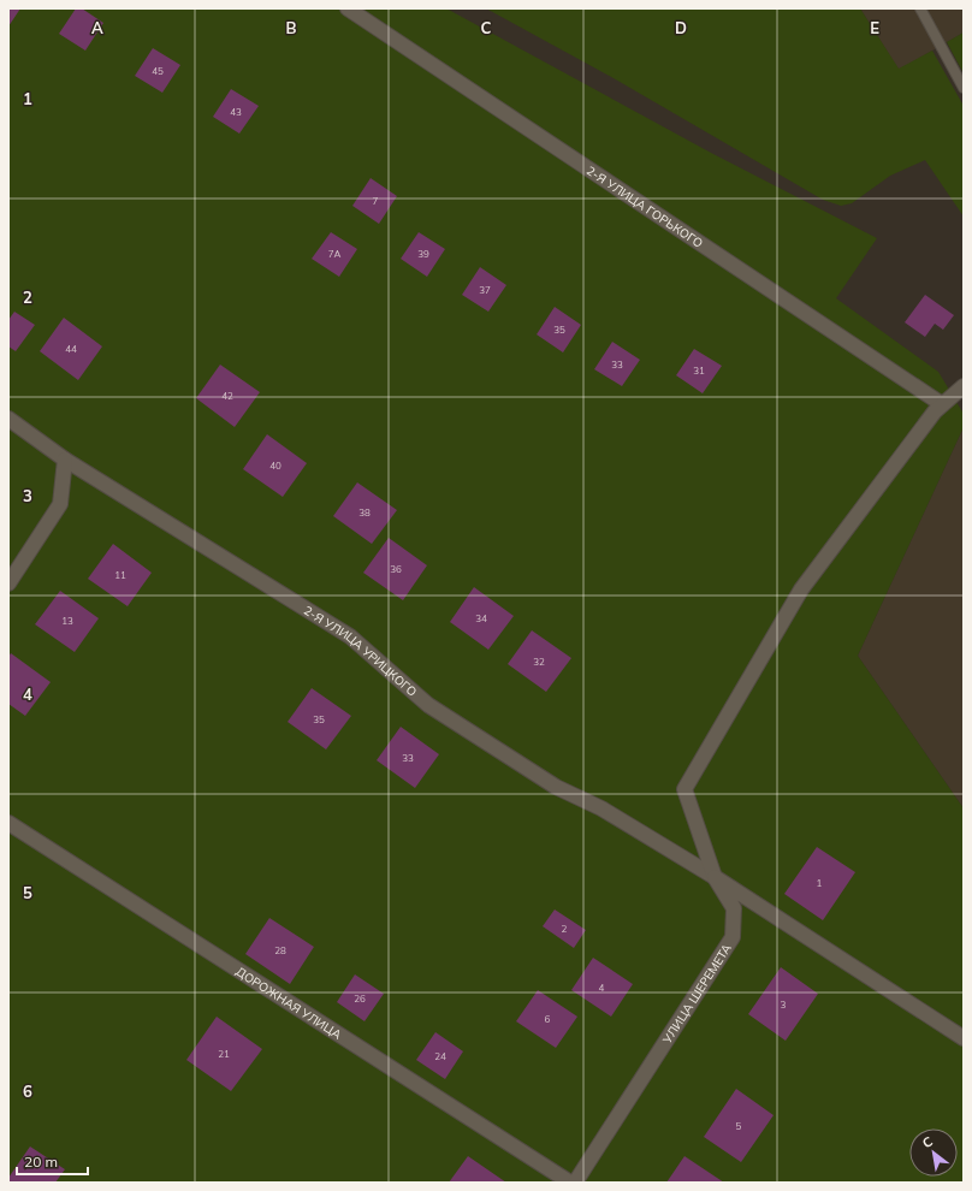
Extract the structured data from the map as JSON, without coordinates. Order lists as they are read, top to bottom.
{
  "streets": {
    "street": [
      "2-Я УЛИЦА ГОРЬКОГО",
      "2-Я УЛИЦА УРИЦКОГО",
      "УЛИЦА ШЕРЕМЕТА",
      "ДОРОЖНАЯ УЛИЦА"
    ]
  },
  "crossings": [
    ["2-Я УЛИЦА УРИЦКОГО", "УЛИЦА ШЕРЕМЕТА"]
  ],
  "house_numbers": [
    "45",
    "43",
    "7",
    "7А",
    "39",
    "37",
    "35",
    "44",
    "33",
    "31",
    "42",
    "40",
    "38",
    "36",
    "11",
    "34",
    "13",
    "32",
    "35",
    "33",
    "1",
    "2",
    "28",
    "4",
    "26",
    "3",
    "6",
    "21",
    "24",
    "5"
  ],
  "scale_bar": "20 m",
  "north": "top left",
  "grid": {
    "columns": [
      "A",
      "B",
      "C",
      "D",
      "E"
    ],
    "rows": [
      "1",
      "2",
      "3",
      "4",
      "5",
      "6"
    ]
  }
}
